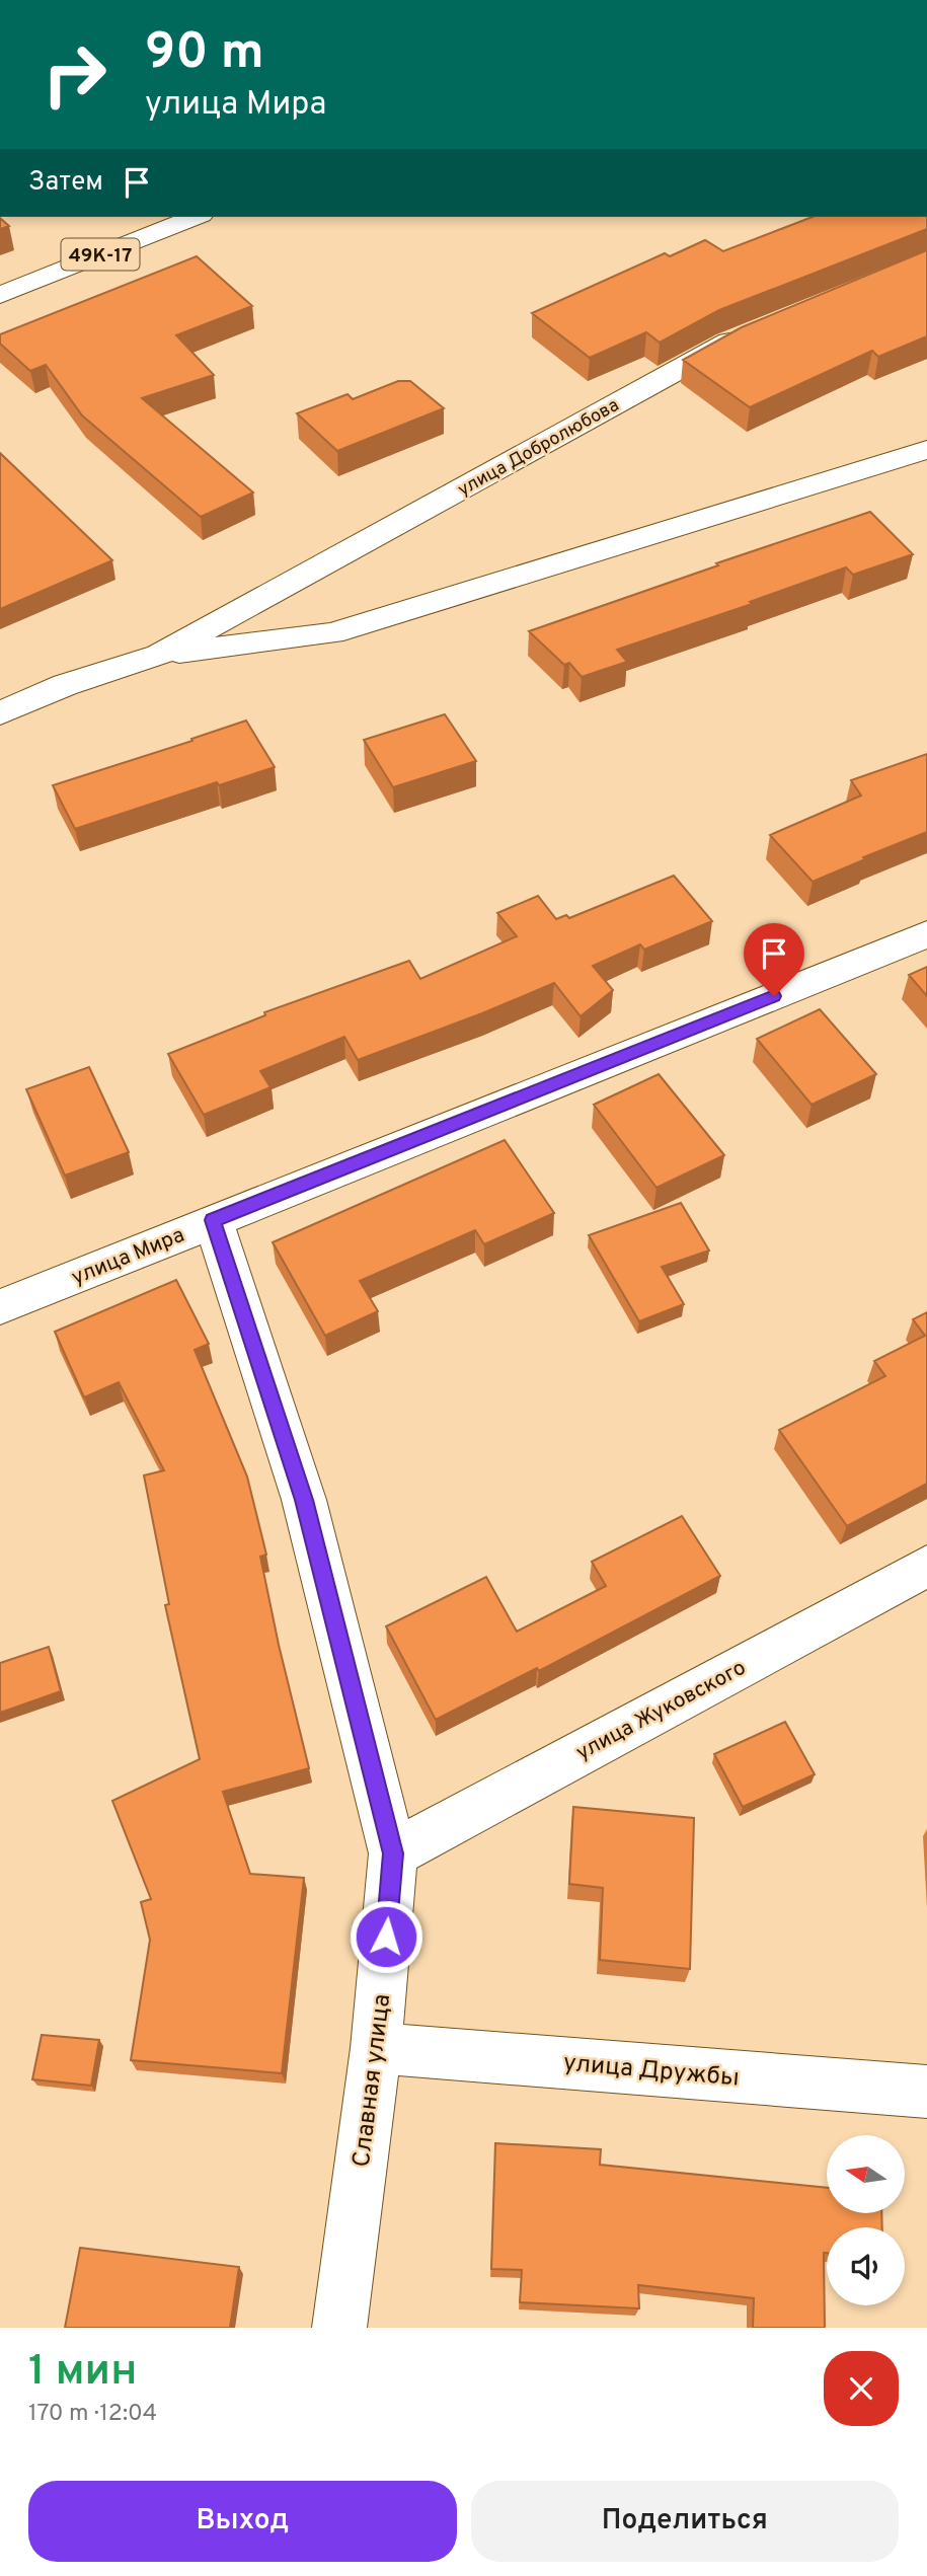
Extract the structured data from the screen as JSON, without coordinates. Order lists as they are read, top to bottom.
{
  "streets": {
    "street": [
      "49К-17",
      "улица Добролюбова",
      "улица Мира",
      "улица Жуковского",
      "улица Дружбы",
      "Славная улица"
    ]
  },
  "crossings": [
    ["улица Мира", "Славная улица"],
    ["улица Жуковского", "Славная улица"],
    ["улица Дружбы", "Славная улица"]
  ],
  "north": "left",
  "page": {
    "turn": ["90 m", "улица Мира"],
    "then": "Затем",
    "heading": ["1 мин", "170 m · 12:04"],
    "buttons": ["Выход", "Поделиться"]
  }
}
